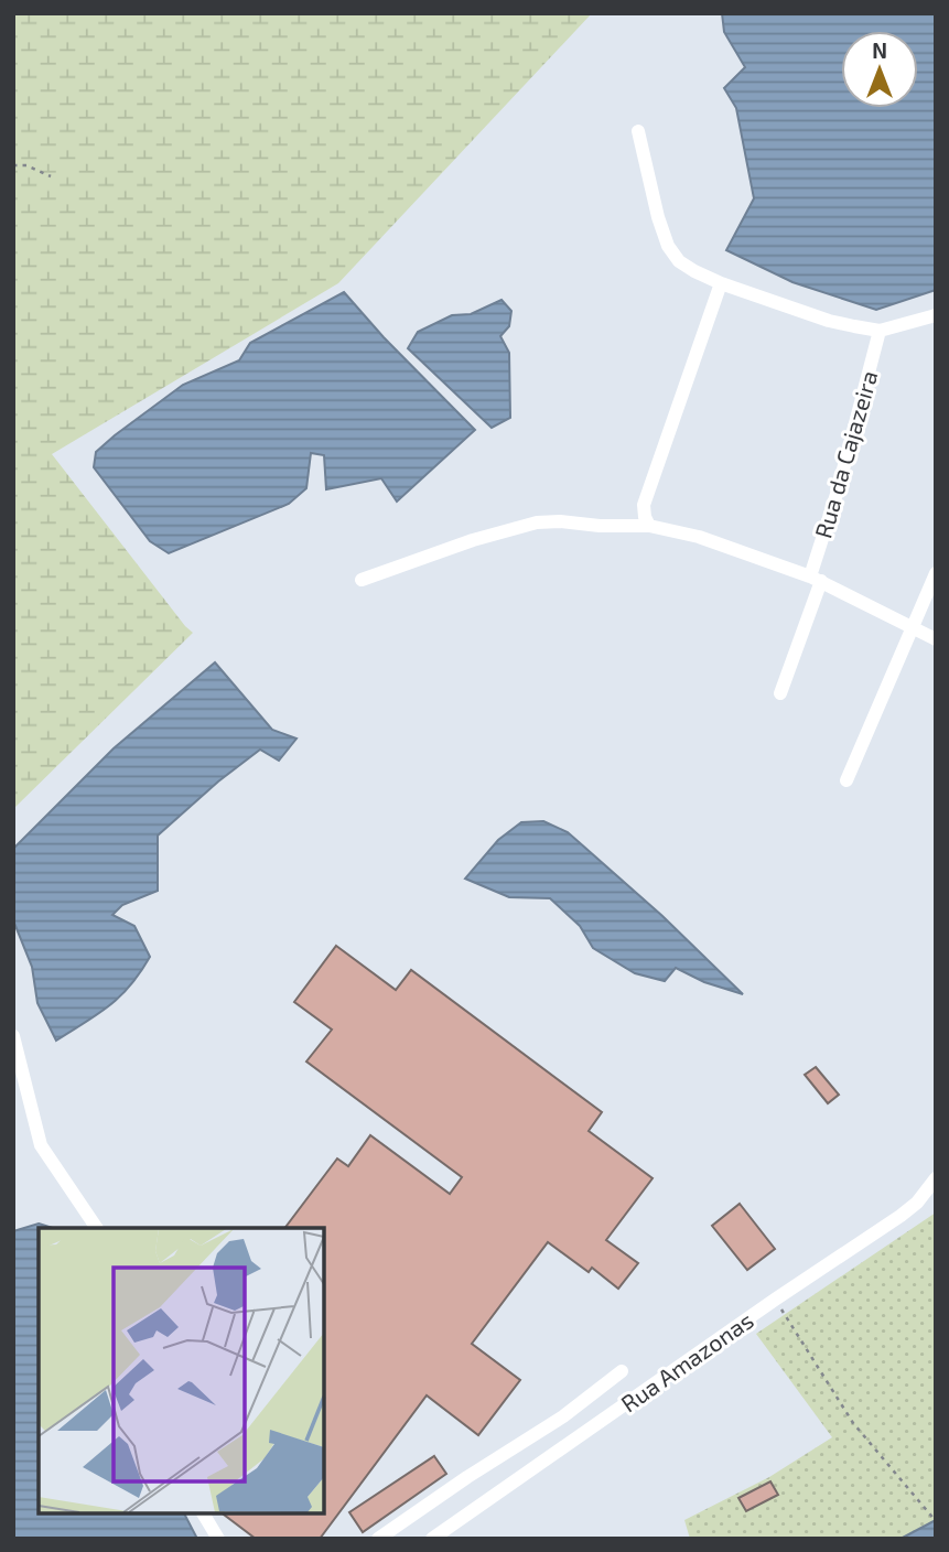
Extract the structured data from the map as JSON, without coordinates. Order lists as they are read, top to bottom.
{
  "streets": {
    "street": ["Rua da Cajazeira", "Rua Amazonas"]
  },
  "north": "top"
}
